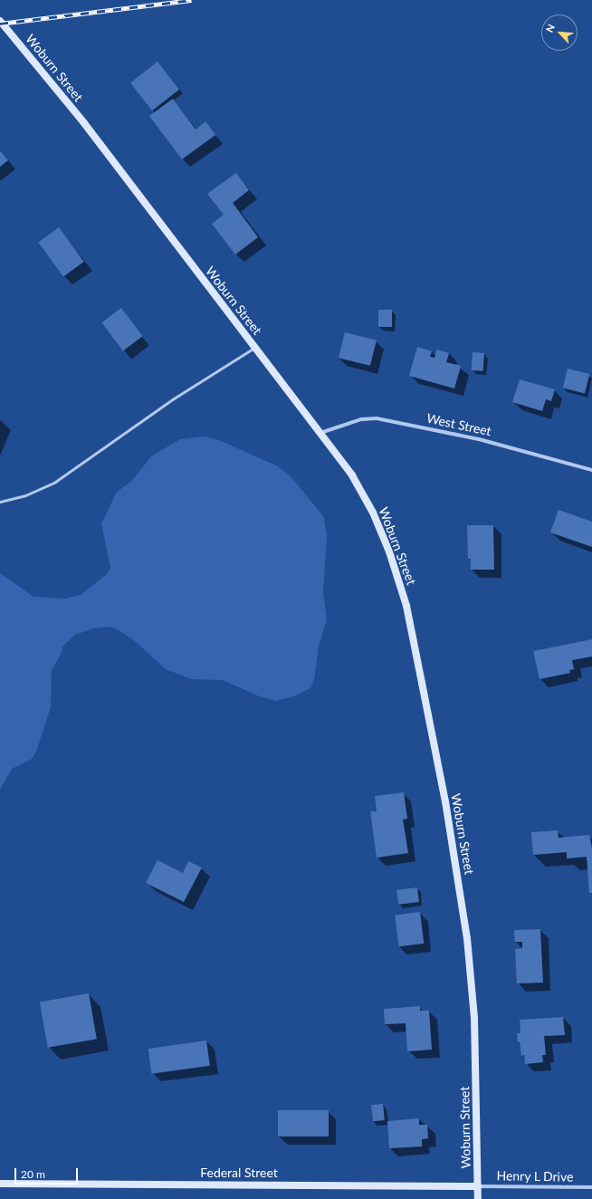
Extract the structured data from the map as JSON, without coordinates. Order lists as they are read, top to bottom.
{
  "streets": {
    "street": [
      "Woburn Street",
      "West Street",
      "Federal Street",
      "Henry L Drive"
    ]
  },
  "crossings": [
    ["Woburn Street", "West Street"],
    ["Woburn Street", "Federal Street"],
    ["Woburn Street", "Henry L Drive"],
    ["Federal Street", "Henry L Drive"]
  ],
  "scale_bar": "20 m",
  "north": "top left"
}
